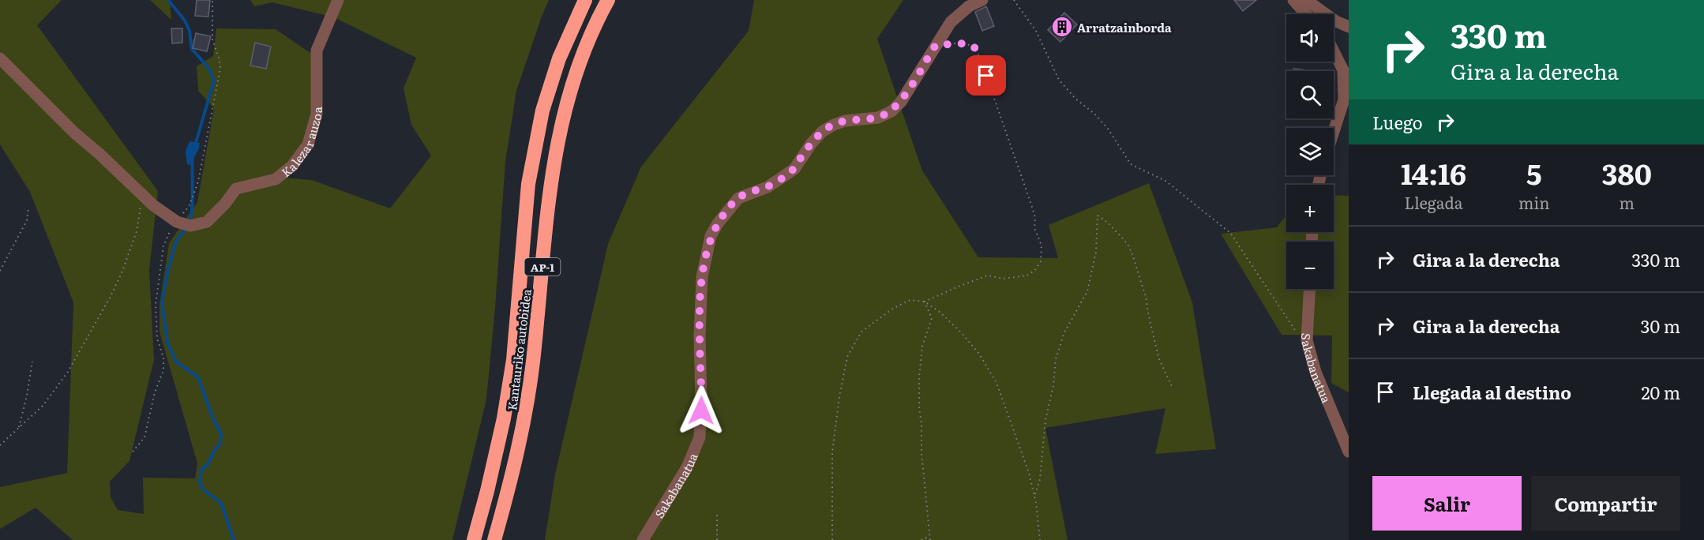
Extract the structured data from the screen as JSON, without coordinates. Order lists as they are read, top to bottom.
{
  "streets": {
    "highway": ["AP-1", "Kantauriko autobidea"],
    "street": ["Kalezar auzoa", "Sakabanatua"]
  },
  "places": {
    "building": ["Arratzainborda"]
  },
  "page": {
    "turn": ["330 m", "Gira a la derecha"],
    "map_buttons": ["+", "−"],
    "then": "Luego",
    "eta": [
      "14:16",
      "Llegada",
      "5",
      "min",
      "380",
      "m"
    ],
    "list": [
      {
        "name": "Gira a la derecha",
        "value": "330 m"
      },
      {
        "name": "Gira a la derecha",
        "value": "30 m"
      },
      {
        "name": "Llegada al destino",
        "value": "20 m"
      }
    ],
    "buttons": ["Salir", "Compartir"]
  }
}
